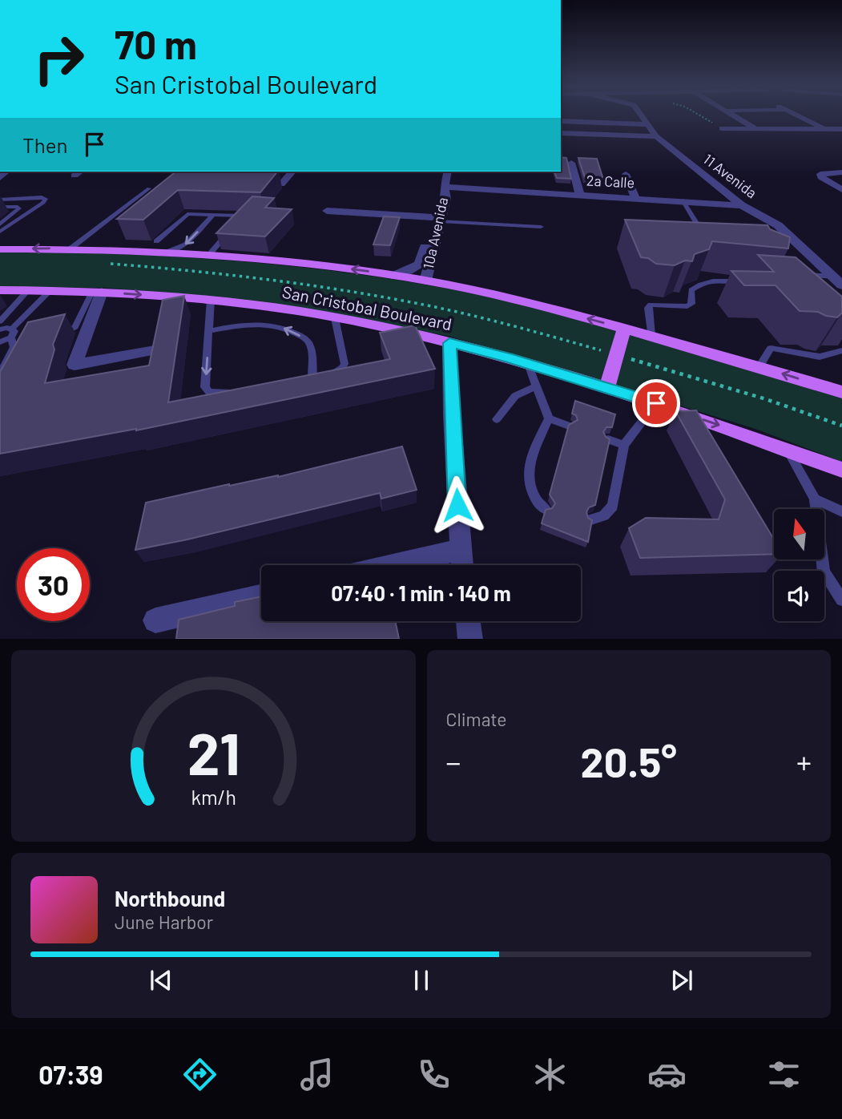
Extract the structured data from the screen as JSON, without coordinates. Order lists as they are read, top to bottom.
{
  "streets": {
    "main road": ["San Cristobal Boulevard"],
    "street": ["11 Avenida", "2a Calle", "10a Avenida"]
  },
  "crossings": [
    ["11 Avenida", "2a Calle"],
    ["2a Calle", "10a Avenida"],
    ["10a Avenida", "San Cristobal Boulevard"]
  ],
  "north": "top",
  "page": {
    "turn": ["70 m", "San Cristobal Boulevard"],
    "then": "Then",
    "limit": "30",
    "trip": "07:40 · 1 min · 140 m",
    "tile": "Climate",
    "heat": ["−", "20.5°", "+"],
    "song": ["Northbound", "June Harbor"],
    "tabs": "07:39",
    "gauge": ["21", "km/h"]
  }
}
